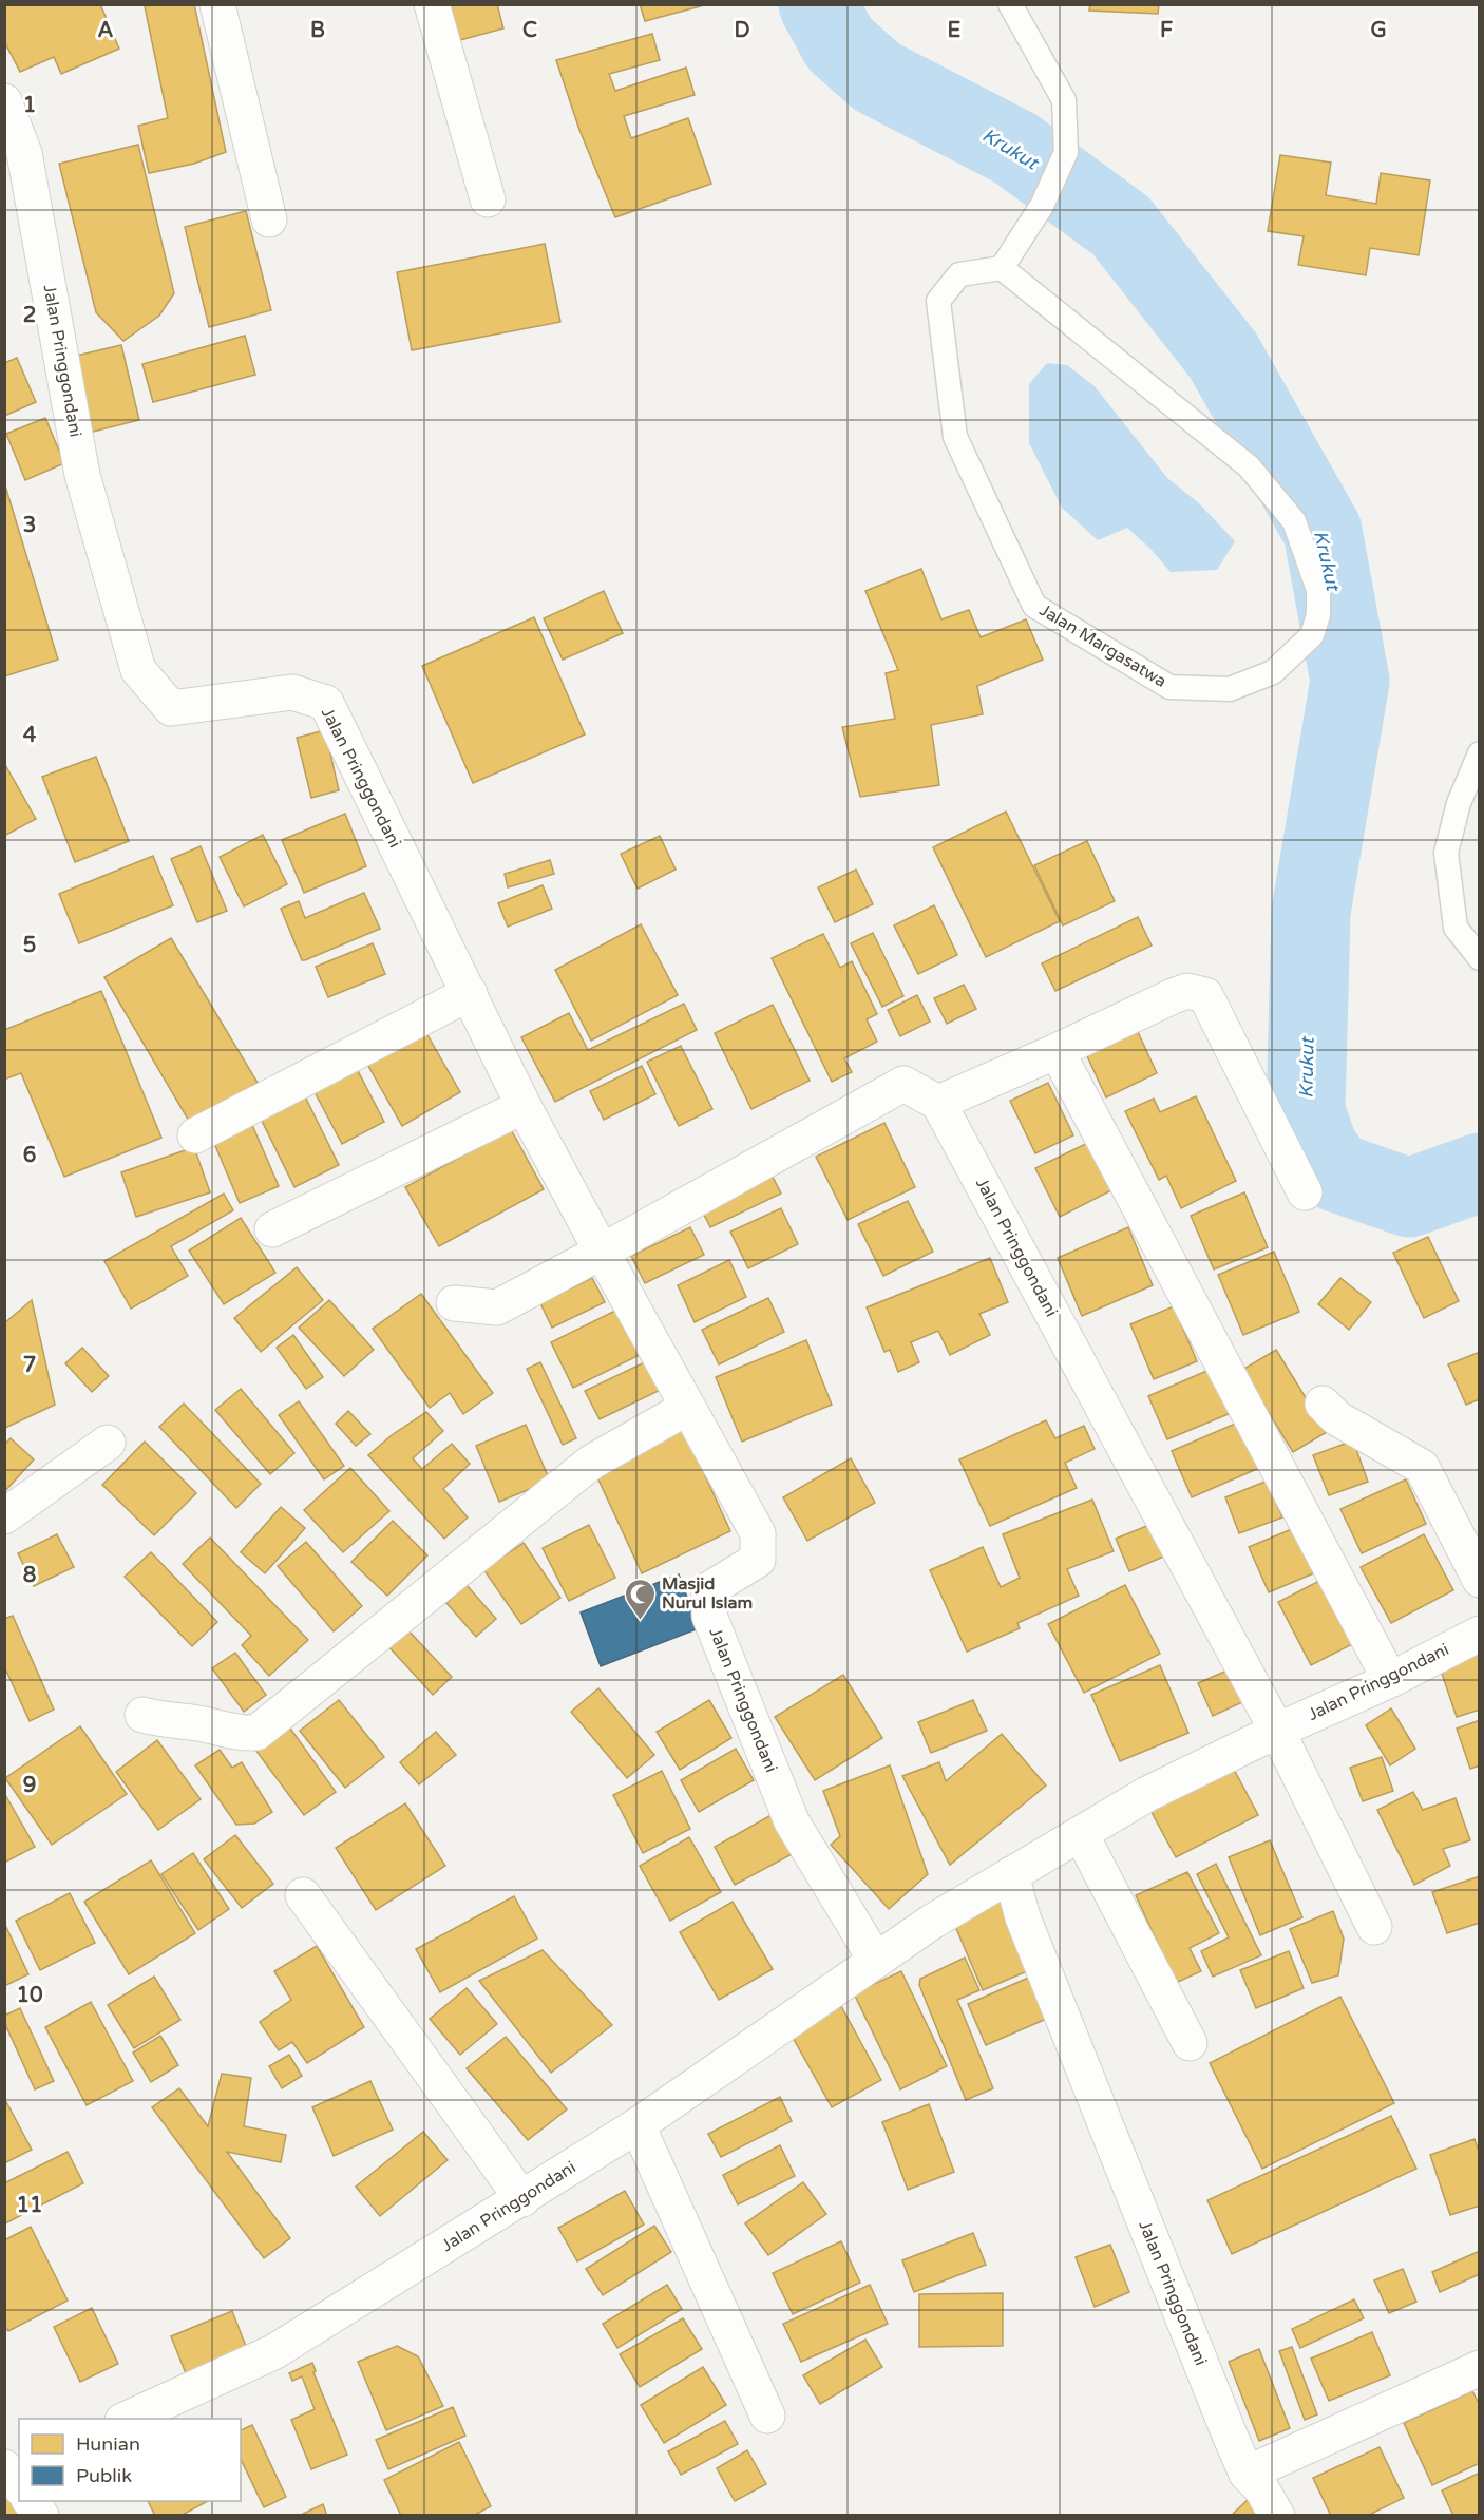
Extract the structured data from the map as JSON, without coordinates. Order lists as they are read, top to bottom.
{
  "streets": {
    "street": ["Jalan Pringgondani"],
    "lane": ["Jalan Margasatwa"]
  },
  "water": ["Krukut"],
  "places": {
    "mosque": ["Masjid Nurul Islam"]
  },
  "legend": ["Hunian", "Publik"],
  "grid": {
    "columns": [
      "A",
      "B",
      "C",
      "D",
      "E",
      "F",
      "G"
    ],
    "rows": [
      "1",
      "2",
      "3",
      "4",
      "5",
      "6",
      "7",
      "8",
      "9",
      "10",
      "11"
    ]
  }
}
